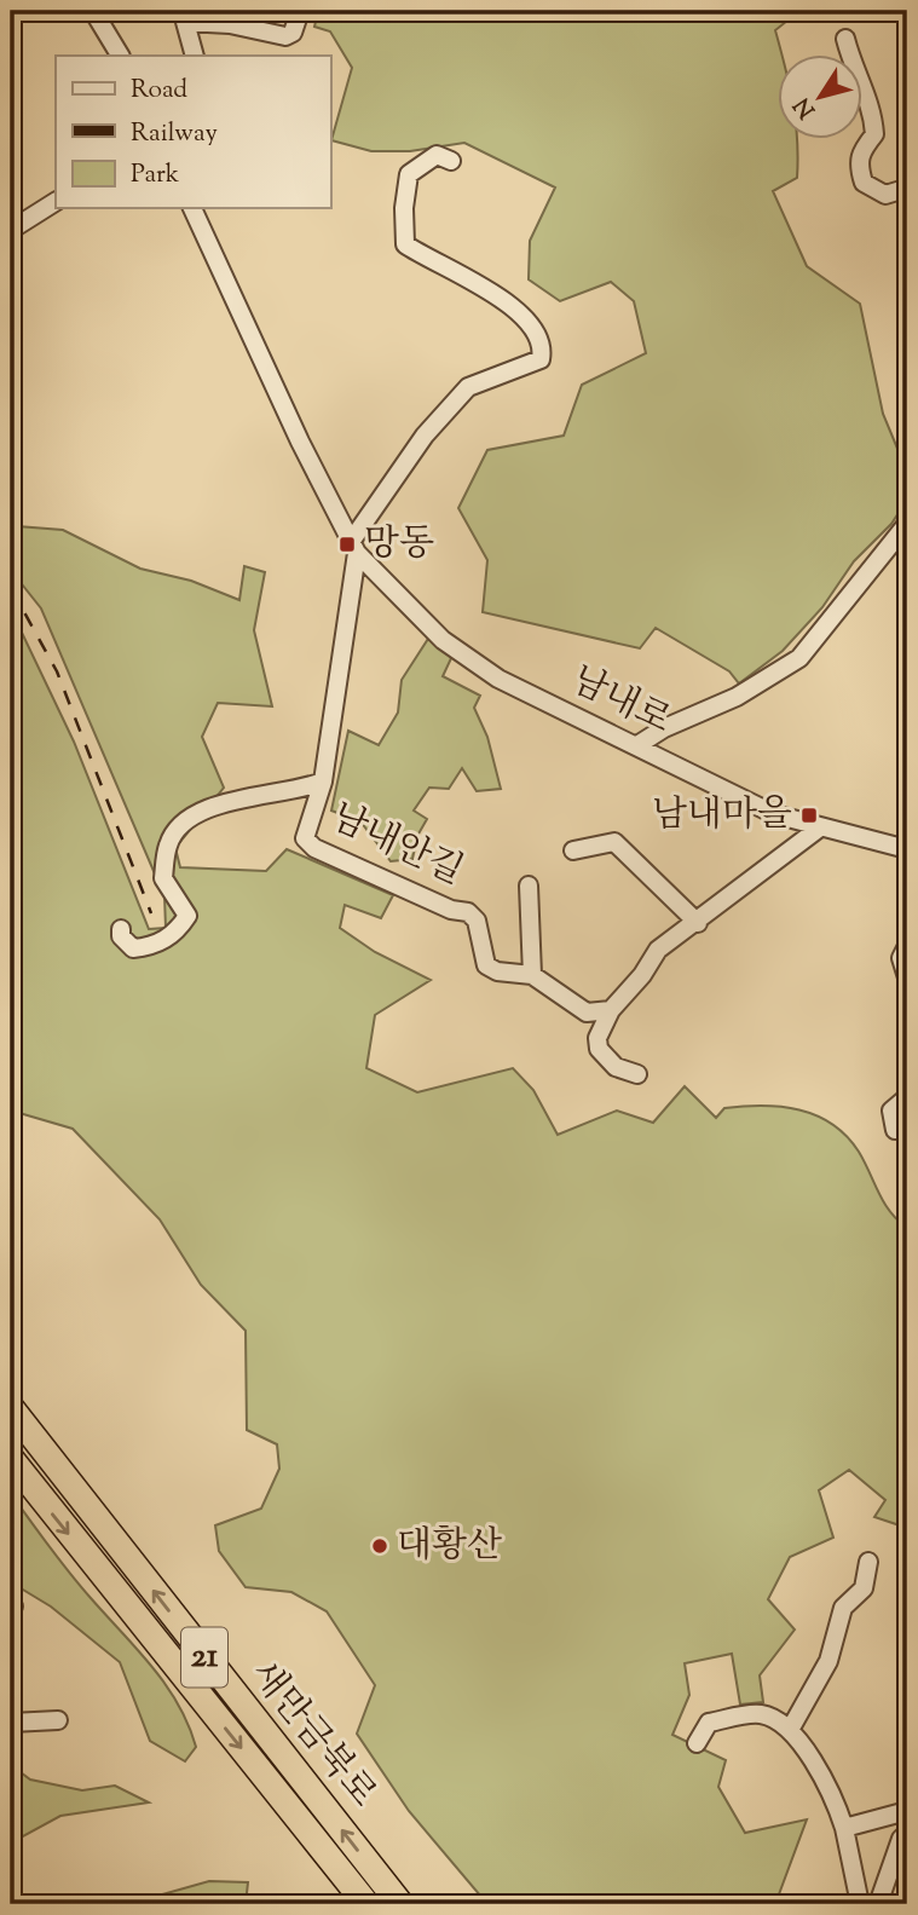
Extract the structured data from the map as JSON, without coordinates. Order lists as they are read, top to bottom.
{
  "streets": {
    "highway": ["21", "새만금북로"],
    "street": ["남내로", "남내안길"]
  },
  "crossings": [
    ["남내로", "남내안길"]
  ],
  "places": {
    "transit": ["망동", "남내마을"],
    "other": ["대황산"]
  },
  "legend": ["Road", "Railway", "Park"],
  "north": "bottom left"
}
